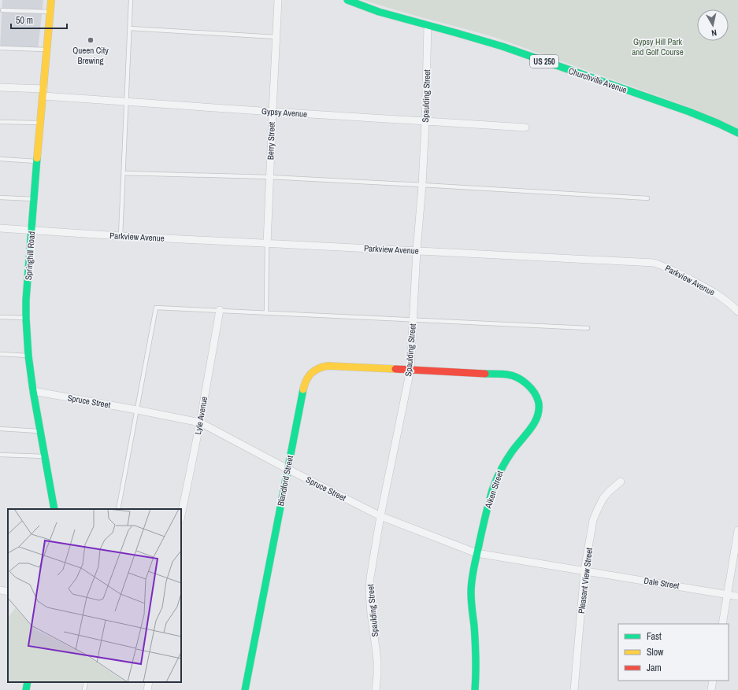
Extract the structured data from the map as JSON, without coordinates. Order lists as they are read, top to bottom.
{
  "streets": {
    "street": [
      "US 250",
      "Churchville Avenue",
      "Spaulding Street",
      "Gypsy Avenue",
      "Berry Street",
      "Parkview Avenue",
      "Springhill Road",
      "Spruce Street",
      "Lyle Avenue",
      "Blandford Street",
      "Aiken Street",
      "Pleasant View Street",
      "Dale Street"
    ]
  },
  "crossings": [
    ["Churchville Avenue", "Spaulding Street"],
    ["Spaulding Street", "Gypsy Avenue"],
    ["Spaulding Street", "Parkview Avenue"],
    ["Spaulding Street", "Spruce Street"],
    ["Spaulding Street", "Blandford Street"],
    ["Spaulding Street", "Aiken Street"],
    ["Gypsy Avenue", "Berry Street"],
    ["Gypsy Avenue", "Springhill Road"],
    ["Berry Street", "Parkview Avenue"],
    ["Parkview Avenue", "Springhill Road"],
    ["Springhill Road", "Spruce Street"],
    ["Spruce Street", "Lyle Avenue"],
    ["Spruce Street", "Blandford Street"],
    ["Spruce Street", "Aiken Street"],
    ["Spruce Street", "Pleasant View Street"],
    ["Spruce Street", "Dale Street"],
    ["Blandford Street", "Aiken Street"],
    ["Pleasant View Street", "Dale Street"]
  ],
  "parks": ["Gypsy Hill Park and Golf Course"],
  "places": ["Queen City Brewing"],
  "legend": ["Fast", "Slow", "Jam"],
  "scale_bar": "50 m",
  "north": "bottom"
}
